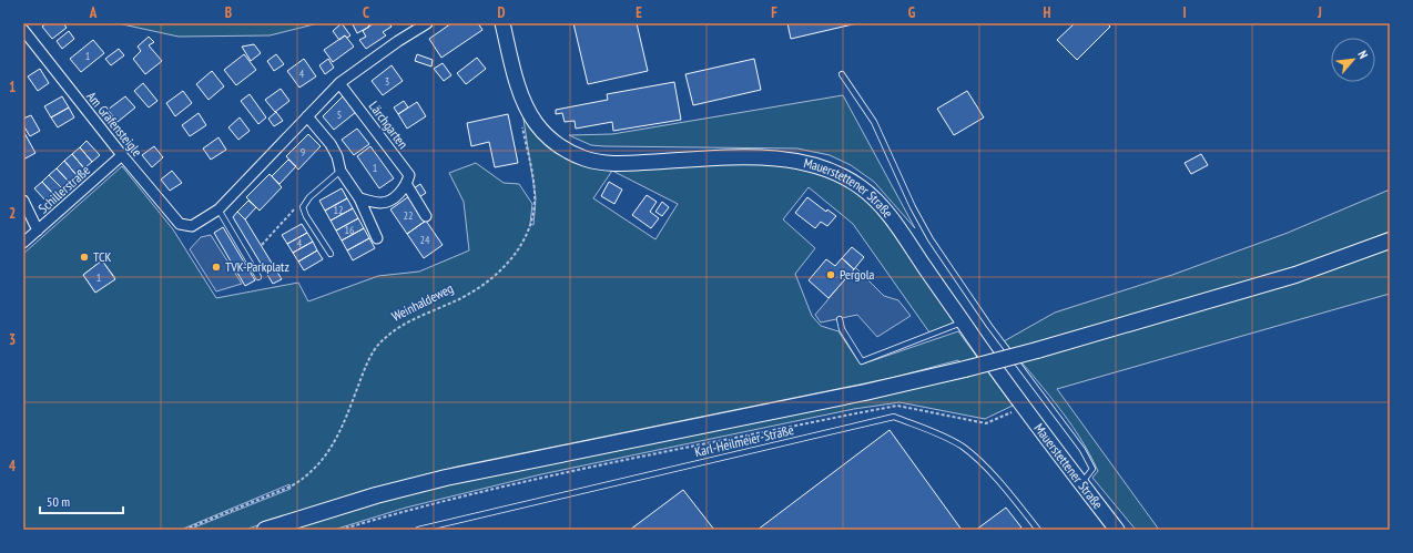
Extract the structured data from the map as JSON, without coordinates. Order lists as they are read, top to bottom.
{
  "streets": {
    "main road": ["Mauerstettener Straße"],
    "street": ["Am Grafensteigle", "Lärchgarten", "Schillerstraße"],
    "lane": ["Karl-Heilmeier-Straße"],
    "path": ["Weinhaldeweg"]
  },
  "crossings": [
    ["Am Grafensteigle", "Schillerstraße"]
  ],
  "places": ["TCK", "TVK-Parkplatz", "Pergola"],
  "house_numbers": [
    "1",
    "4",
    "3",
    "5",
    "9",
    "1",
    "12",
    "22",
    "16",
    "24",
    "4",
    "1"
  ],
  "scale_bar": "50 m",
  "north": "top right",
  "grid": {
    "columns": [
      "A",
      "B",
      "C",
      "D",
      "E",
      "F",
      "G",
      "H",
      "I",
      "J"
    ],
    "rows": [
      "1",
      "2",
      "3",
      "4"
    ]
  }
}
